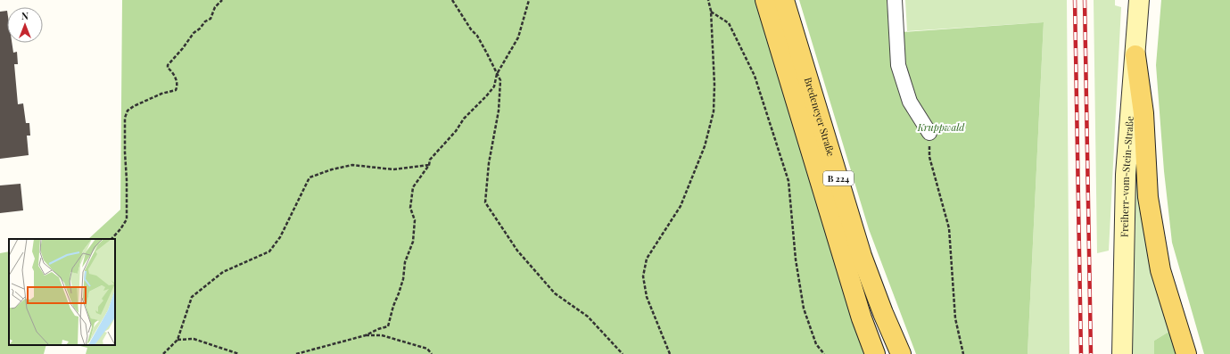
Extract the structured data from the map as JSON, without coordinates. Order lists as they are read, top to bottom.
{
  "streets": {
    "main road": ["Bredeneyer Straße", "Freiherr-vom-Stein-Straße", "B 224"]
  },
  "parks": ["Kruppwald"],
  "north": "top"
}
